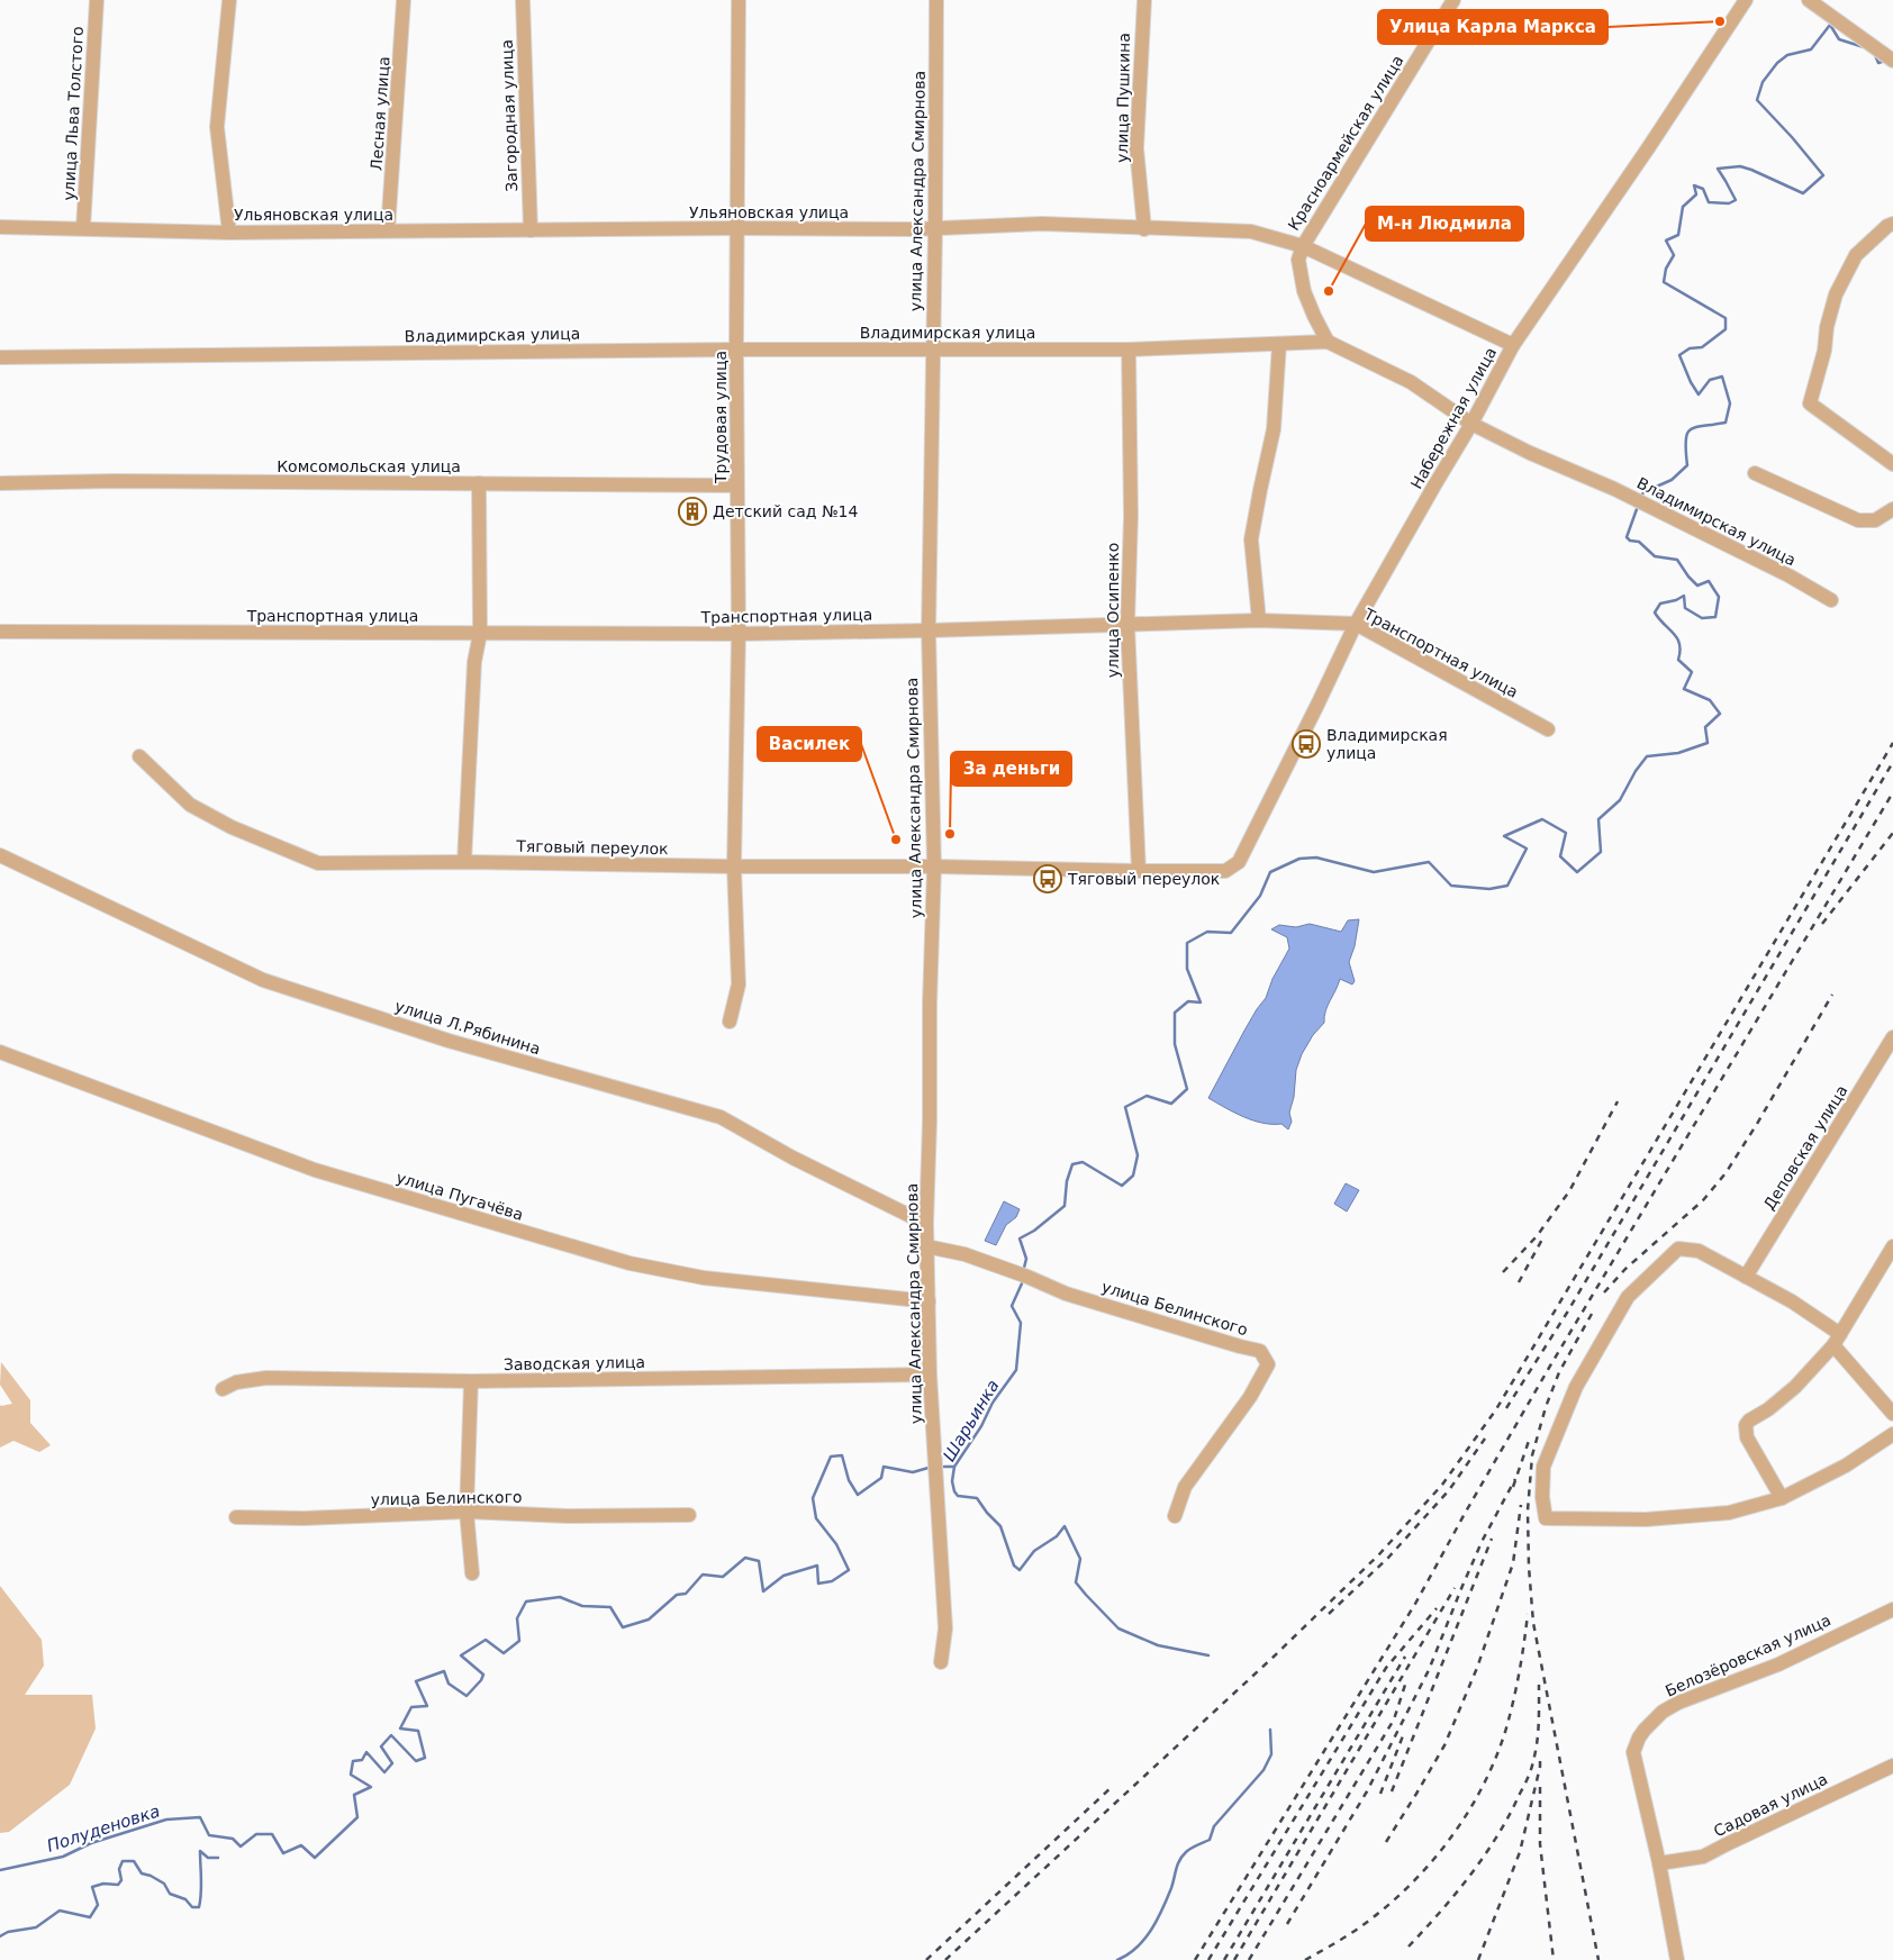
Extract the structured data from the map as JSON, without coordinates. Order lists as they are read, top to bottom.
{
  "streets": {
    "street": [
      "улица Пушкина",
      "улица Льва Толстого",
      "Лесная улица",
      "Загородная улица",
      "Красноармейская улица",
      "улица Александра Смирнова",
      "Ульяновская улица",
      "Владимирская улица",
      "Трудовая улица",
      "Набережная улица",
      "Комсомольская улица",
      "улица Осипенко",
      "Транспортная улица",
      "Тяговый переулок",
      "улица Л.Рябинина",
      "Деповская улица",
      "улица Пугачёва",
      "улица Белинского",
      "Заводская улица",
      "Белозёровская улица",
      "Садовая улица"
    ]
  },
  "crossings": [
    ["улица Пушкина", "Ульяновская улица"],
    ["улица Льва Толстого", "Ульяновская улица"],
    ["Лесная улица", "Ульяновская улица"],
    ["Загородная улица", "Ульяновская улица"],
    ["Красноармейская улица", "Ульяновская улица"],
    ["Красноармейская улица", "Владимирская улица"],
    ["улица Александра Смирнова", "Ульяновская улица"],
    ["улица Александра Смирнова", "Владимирская улица"],
    ["улица Александра Смирнова", "Транспортная улица"],
    ["улица Александра Смирнова", "Тяговый переулок"],
    ["улица Александра Смирнова", "улица Л.Рябинина"],
    ["улица Александра Смирнова", "улица Пугачёва"],
    ["улица Александра Смирнова", "улица Белинского"],
    ["улица Александра Смирнова", "Заводская улица"],
    ["Ульяновская улица", "Трудовая улица"],
    ["Ульяновская улица", "Набережная улица"],
    ["Владимирская улица", "Трудовая улица"],
    ["Владимирская улица", "Набережная улица"],
    ["Владимирская улица", "улица Осипенко"],
    ["Трудовая улица", "Комсомольская улица"],
    ["Трудовая улица", "Транспортная улица"],
    ["Трудовая улица", "Тяговый переулок"],
    ["Набережная улица", "Транспортная улица"],
    ["Набережная улица", "Тяговый переулок"],
    ["улица Осипенко", "Транспортная улица"],
    ["улица Осипенко", "Тяговый переулок"],
    ["Белозёровская улица", "Садовая улица"]
  ],
  "water": ["Шарьинка", "Полуденовка"],
  "places": {
    "other": [
      "Улица Карла Маркса",
      "М-н Людмила",
      "За деньги",
      "Василек"
    ],
    "building": ["Детский сад №14"],
    "bus stop": ["Владимирская улица", "Тяговый переулок"]
  }
}
